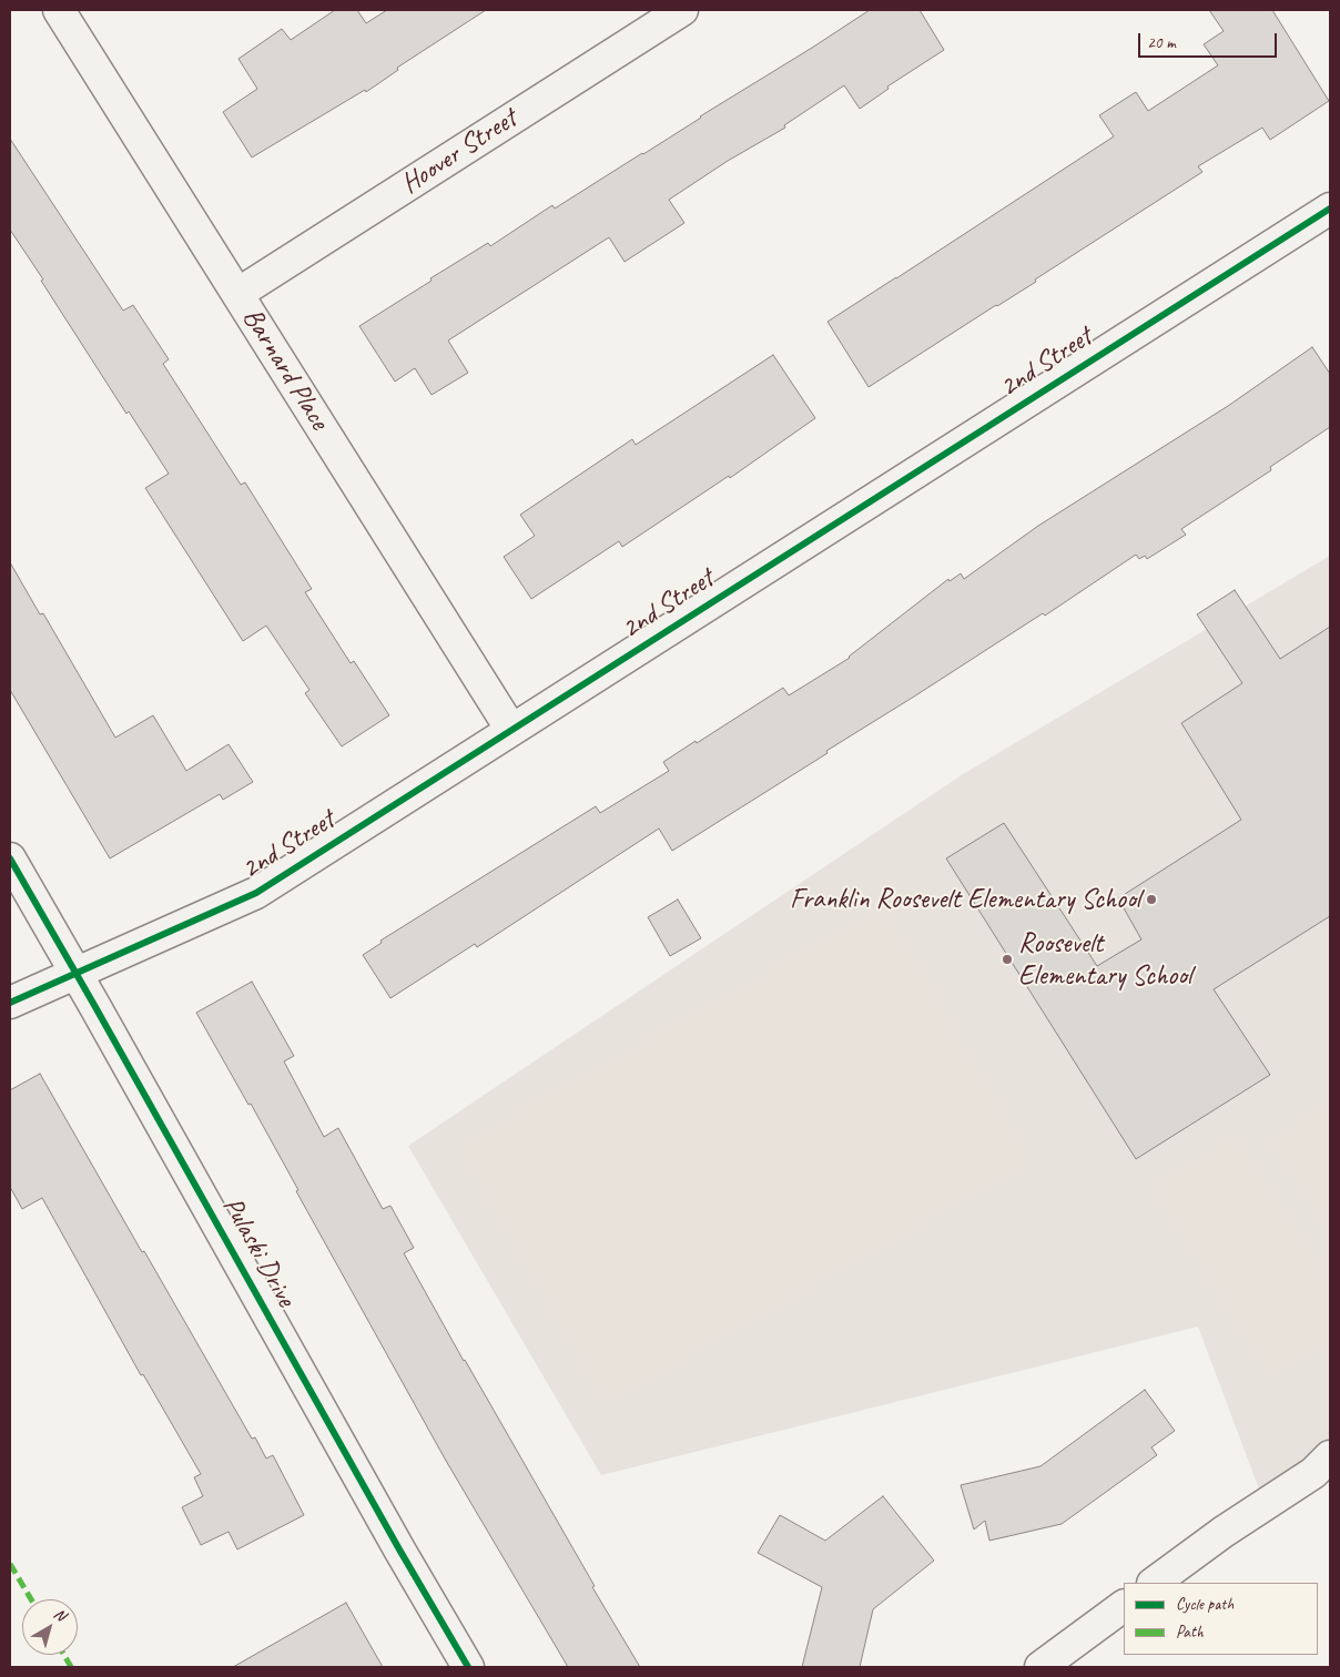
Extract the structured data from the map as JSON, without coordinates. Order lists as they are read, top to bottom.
{
  "streets": {
    "street": [
      "Hoover Street",
      "2nd Street",
      "Barnard Place",
      "Pulaski Drive"
    ]
  },
  "crossings": [
    ["Hoover Street", "Barnard Place"],
    ["2nd Street", "Barnard Place"],
    ["2nd Street", "Pulaski Drive"]
  ],
  "places": ["Franklin Roosevelt Elementary School", "Roosevelt Elementary School"],
  "legend": ["Cycle path", "Path"],
  "scale_bar": "20 m",
  "north": "top right"
}
